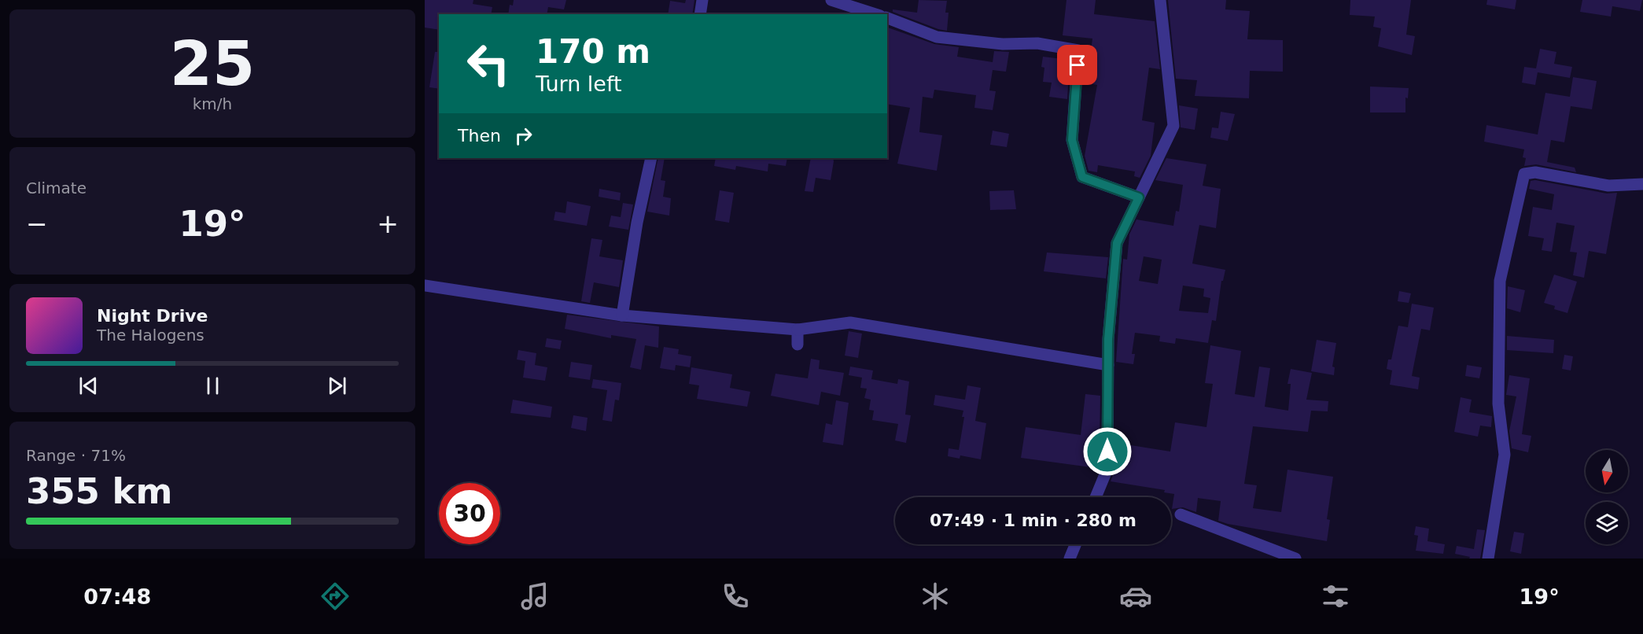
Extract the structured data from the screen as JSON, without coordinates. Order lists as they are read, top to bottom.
{
  "north": "bottom",
  "page": {
    "tile": [
      ["25", "km/h"],
      "Climate",
      ["Range · 71%", "355 km"]
    ],
    "turn": ["170 m", "Turn left"],
    "then": "Then",
    "heat": ["−", "19°", "+"],
    "song": ["Night Drive", "The Halogens"],
    "limit": "30",
    "trip": "07:49 · 1 min · 280 m",
    "tabs": ["07:48", "19°"]
  }
}
